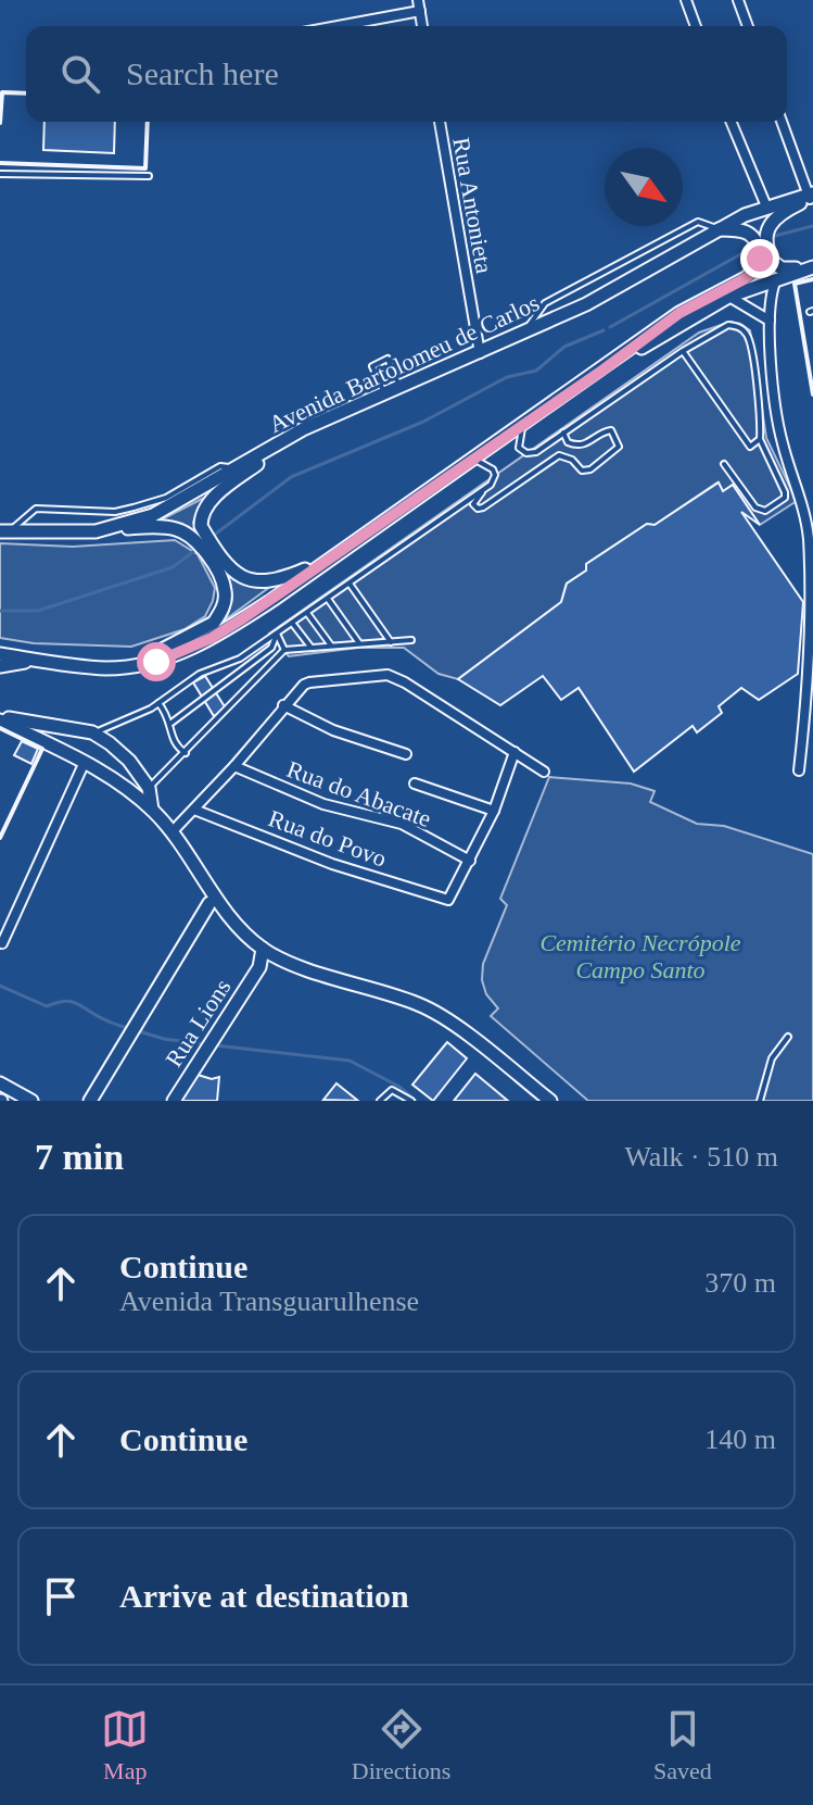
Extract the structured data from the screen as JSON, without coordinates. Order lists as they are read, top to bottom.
{
  "streets": {
    "main road": ["Avenida Bartolomeu de Carlos", "Rua Lions"],
    "street": ["Rua Antonieta", "Rua do Abacate", "Rua do Povo"]
  },
  "crossings": [
    ["Rua Antonieta", "Avenida Bartolomeu de Carlos"],
    ["Rua do Abacate", "Rua do Povo"]
  ],
  "parks": ["Cemitério Necrópole Campo Santo"],
  "north": "bottom right",
  "page": {
    "search": "Search here",
    "heading": ["7 min", "Walk · 510 m"],
    "list": [
      ["Continue", "Avenida Transguarulhense", "370 m"],
      ["Continue", "140 m"],
      "Arrive at destination"
    ],
    "nav": ["Map", "Directions", "Saved"]
  }
}
